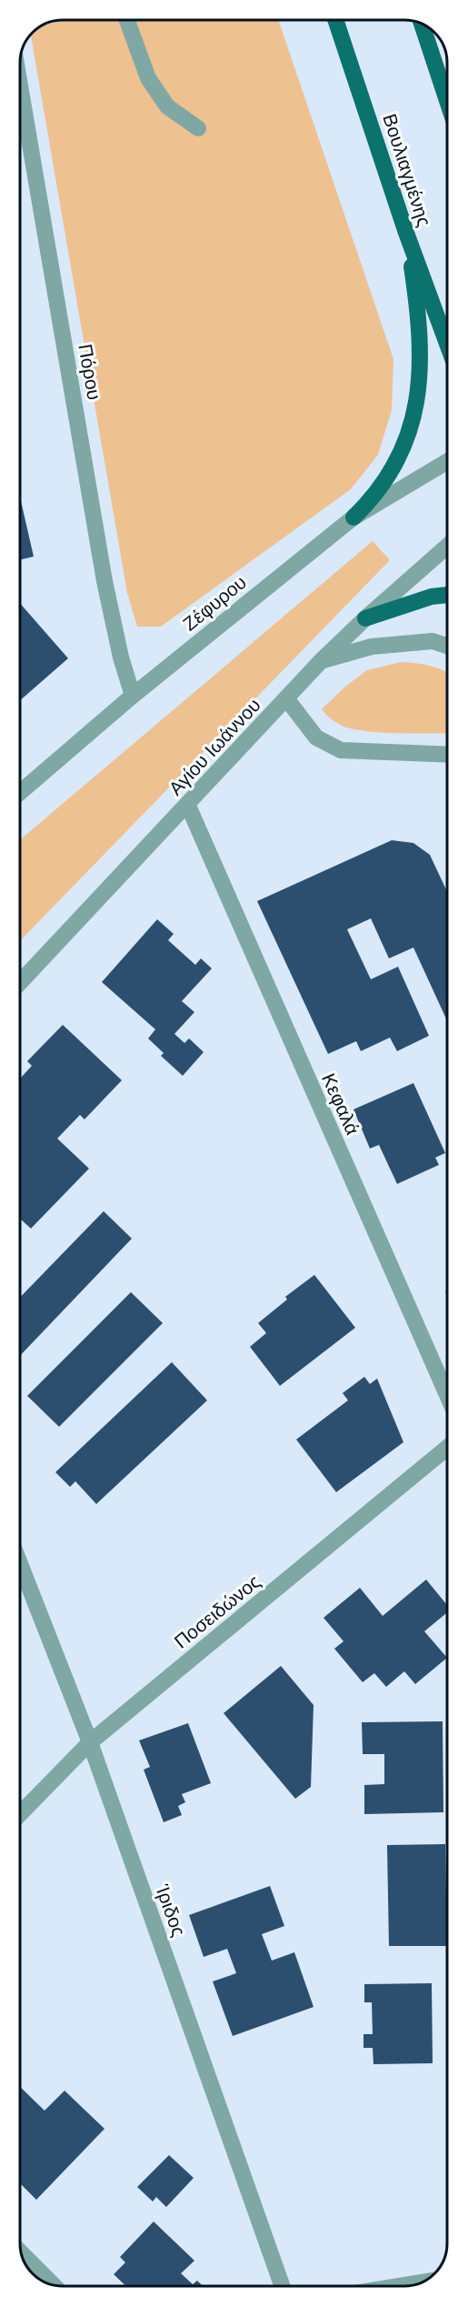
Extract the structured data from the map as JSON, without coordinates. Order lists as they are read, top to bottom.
{
  "streets": {
    "main road": ["Βουλιαγμένης"],
    "street": [
      "Πόρου",
      "Ζέφυρου",
      "Αγίου Ιωάννου",
      "Κεφαλά",
      "Ποσειδώνος",
      "Ίριδος"
    ]
  },
  "crossings": [
    ["Πόρου", "Ζέφυρου"],
    ["Αγίου Ιωάννου", "Κεφαλά"],
    ["Ποσειδώνος", "Ίριδος"]
  ]
}
